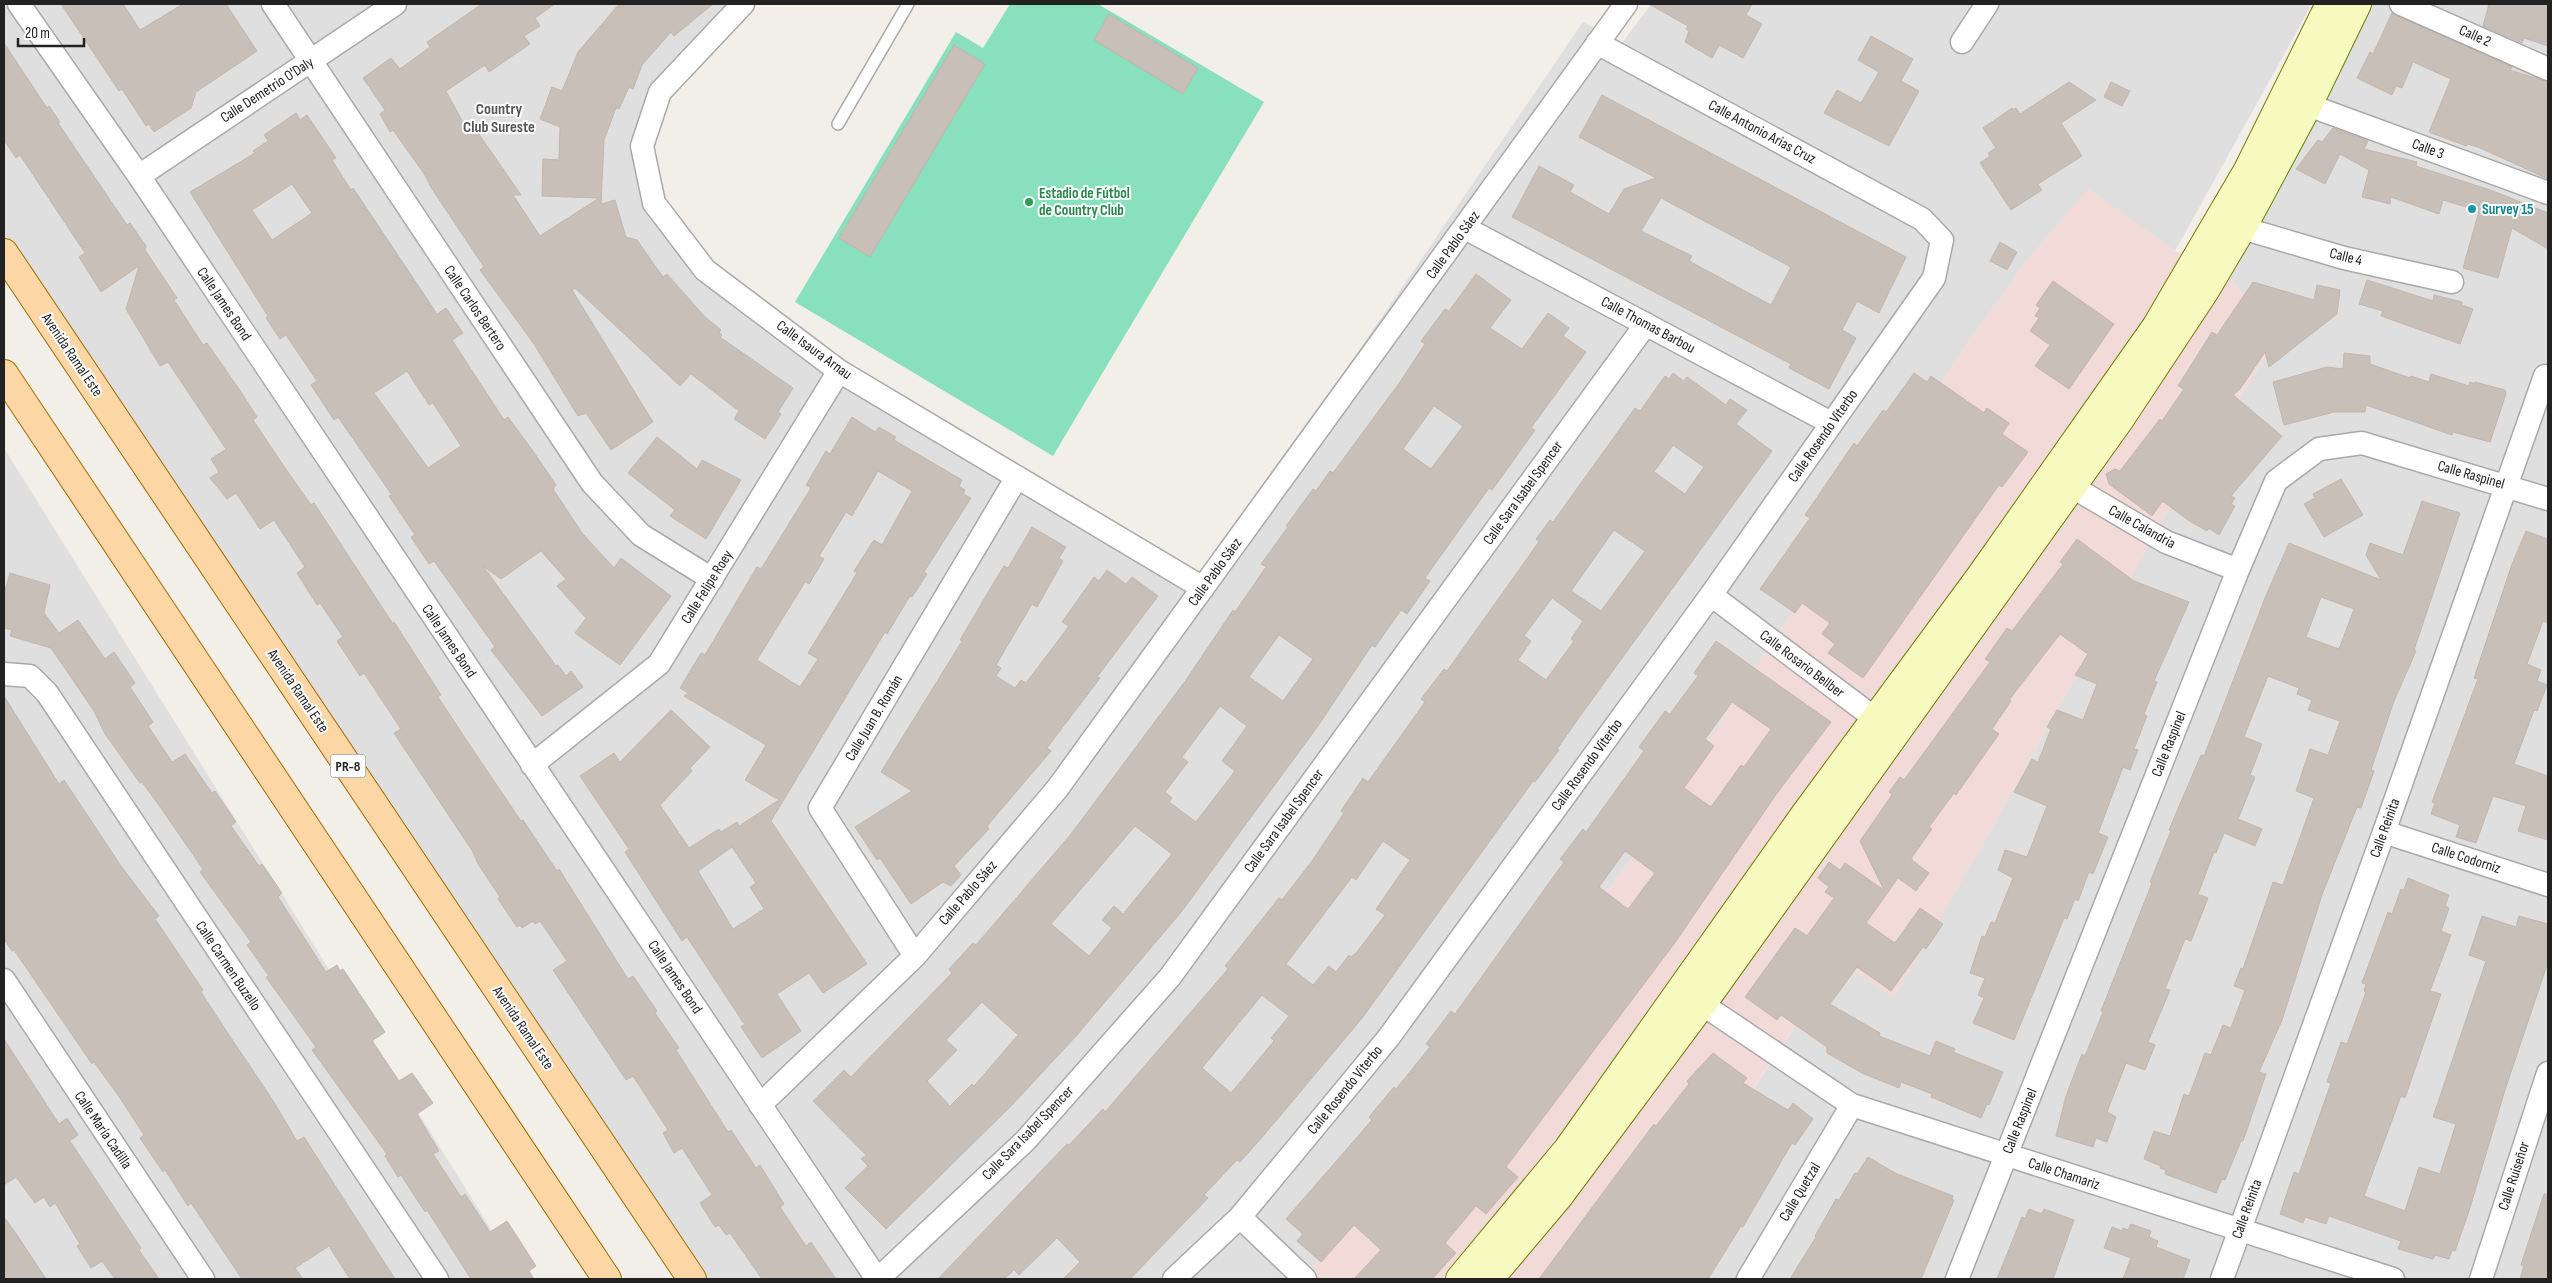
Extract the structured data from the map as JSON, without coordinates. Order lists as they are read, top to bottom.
{
  "streets": {
    "main road": ["Avenida Ramal Este", "PR-8"],
    "street": [
      "Calle 2",
      "Calle Demetrio O'Daly",
      "Calle Antonio Arias Cruz",
      "Calle 3",
      "Calle Pablo Sáez",
      "Calle 4",
      "Calle James Bond",
      "Calle Carlos Bertero",
      "Calle Thomas Barbou",
      "Calle Isaura Arnau",
      "Calle Rosendo Viterbo",
      "Calle Raspinel",
      "Calle Sara Isabel Spencer",
      "Calle Calandria",
      "Calle Felipe Roey",
      "Calle Rosario Bellber",
      "Calle Juan B. Román",
      "Calle Reinita",
      "Calle Codorniz",
      "Calle Carmen Buzello",
      "Calle María Cadilla",
      "Calle Chamariz",
      "Calle Ruiseñor",
      "Calle Quetzal"
    ]
  },
  "crossings": [
    ["Calle Demetrio O'Daly", "Calle James Bond"],
    ["Calle Demetrio O'Daly", "Calle Carlos Bertero"],
    ["Calle Antonio Arias Cruz", "Calle Pablo Sáez"],
    ["Calle Antonio Arias Cruz", "Calle Rosendo Viterbo"],
    ["Calle Pablo Sáez", "Calle James Bond"],
    ["Calle Pablo Sáez", "Calle Thomas Barbou"],
    ["Calle Pablo Sáez", "Calle Isaura Arnau"],
    ["Calle Pablo Sáez", "Calle Juan B. Román"],
    ["Calle James Bond", "Calle Sara Isabel Spencer"],
    ["Calle James Bond", "Calle Felipe Roey"],
    ["Calle Carlos Bertero", "Calle Felipe Roey"],
    ["Calle Thomas Barbou", "Calle Rosendo Viterbo"],
    ["Calle Thomas Barbou", "Calle Sara Isabel Spencer"],
    ["Calle Isaura Arnau", "Calle Felipe Roey"],
    ["Calle Isaura Arnau", "Calle Juan B. Román"],
    ["Calle Rosendo Viterbo", "Calle Rosario Bellber"],
    ["Calle Raspinel", "Calle Calandria"],
    ["Calle Raspinel", "Calle Reinita"],
    ["Calle Raspinel", "Calle Chamariz"],
    ["Calle Reinita", "Calle Codorniz"],
    ["Calle Reinita", "Calle Chamariz"],
    ["Calle Chamariz", "Calle Quetzal"]
  ],
  "districts": ["Country Club Sureste"],
  "places": ["Estadio de Fútbol de Country Club", "Survey 15"],
  "scale_bar": "20 m"
}
